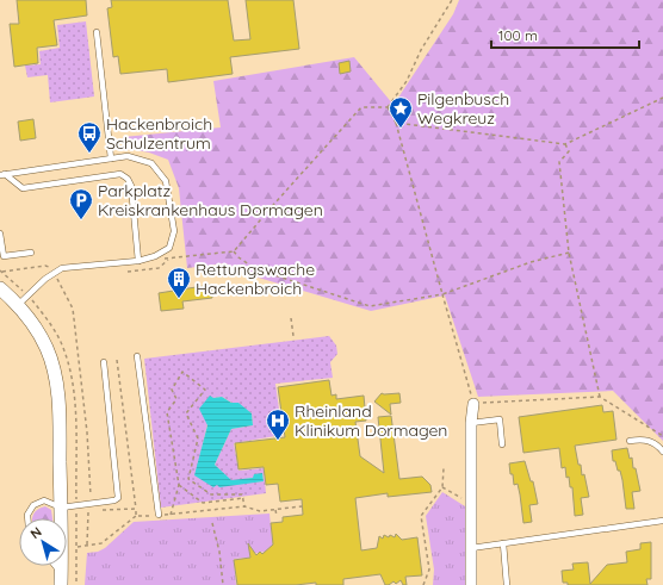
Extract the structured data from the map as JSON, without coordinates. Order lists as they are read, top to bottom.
{
  "places": {
    "place": ["Pilgenbusch Wegkreuz"],
    "bus stop": ["Hackenbroich Schulzentrum"],
    "parking": ["Parkplatz Kreiskrankenhaus Dormagen"],
    "building": ["Rettungswache Hackenbroich"],
    "hospital": ["Rheinland Klinikum Dormagen"]
  },
  "scale_bar": "100 m",
  "north": "top left"
}
